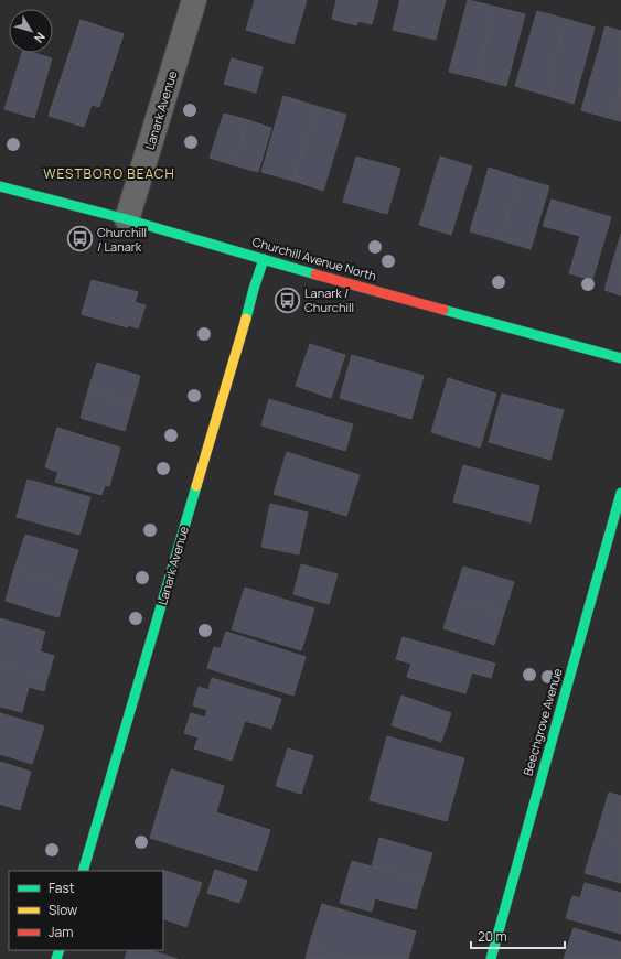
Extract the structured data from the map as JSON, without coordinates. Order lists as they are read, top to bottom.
{
  "streets": {
    "street": ["Lanark Avenue", "Churchill Avenue North", "Beechgrove Avenue"]
  },
  "crossings": [
    ["Lanark Avenue", "Churchill Avenue North"]
  ],
  "districts": ["WESTBORO BEACH"],
  "places": {
    "bus stop": ["Churchill / Lanark", "Lanark / Churchill"]
  },
  "legend": ["Fast", "Slow", "Jam"],
  "scale_bar": "20 m",
  "north": "bottom right"
}
